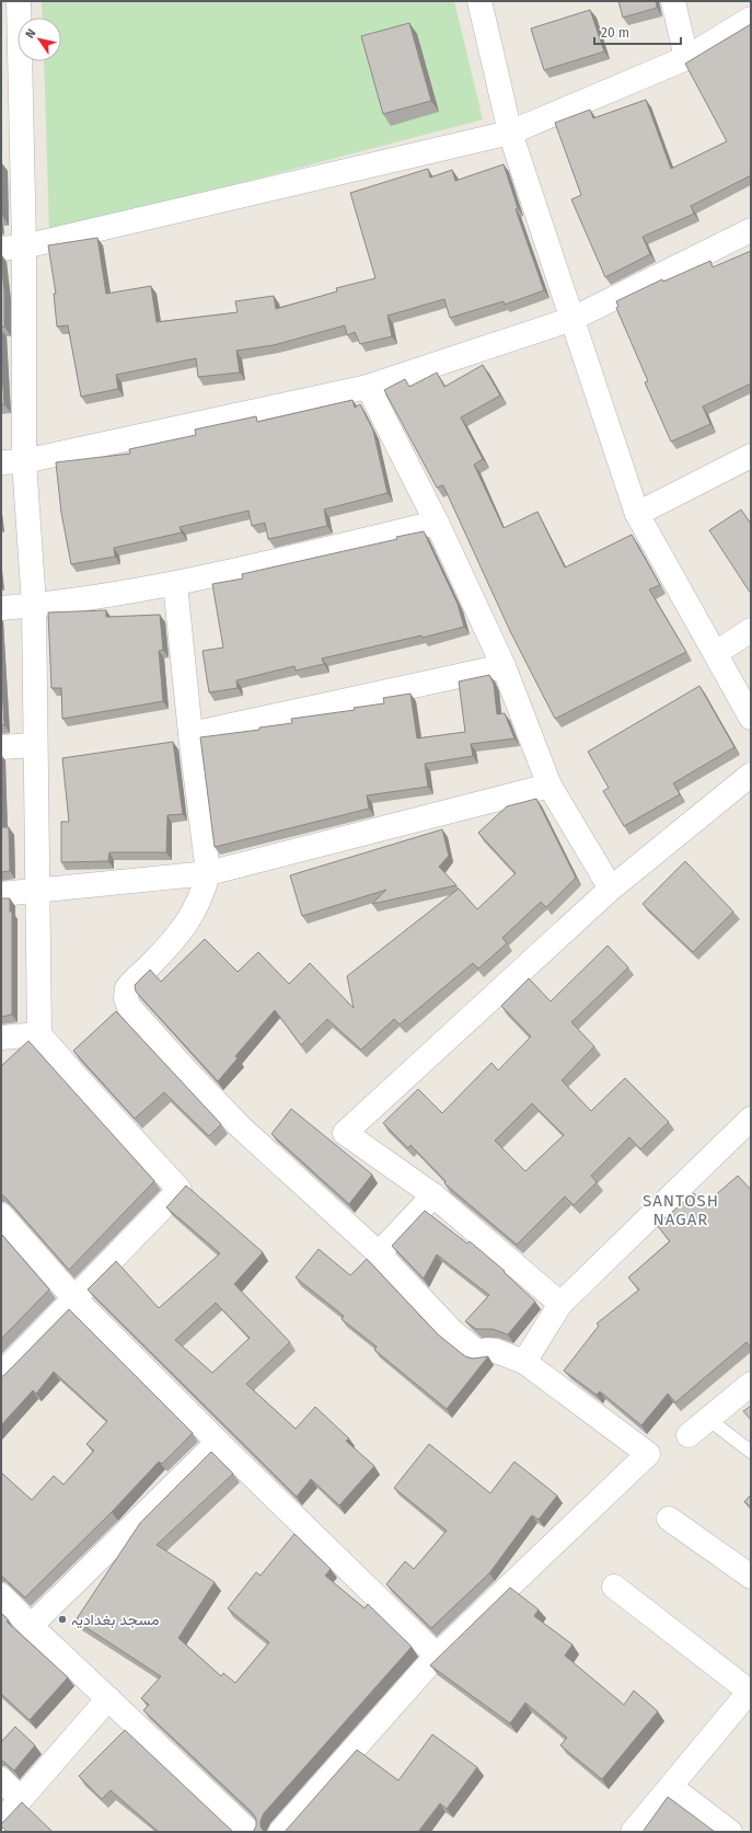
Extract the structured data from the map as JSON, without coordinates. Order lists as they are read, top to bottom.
{
  "districts": ["SANTOSH NAGAR"],
  "places": ["مسجد بغدادیہ"],
  "scale_bar": "20 m",
  "north": "top left"
}
